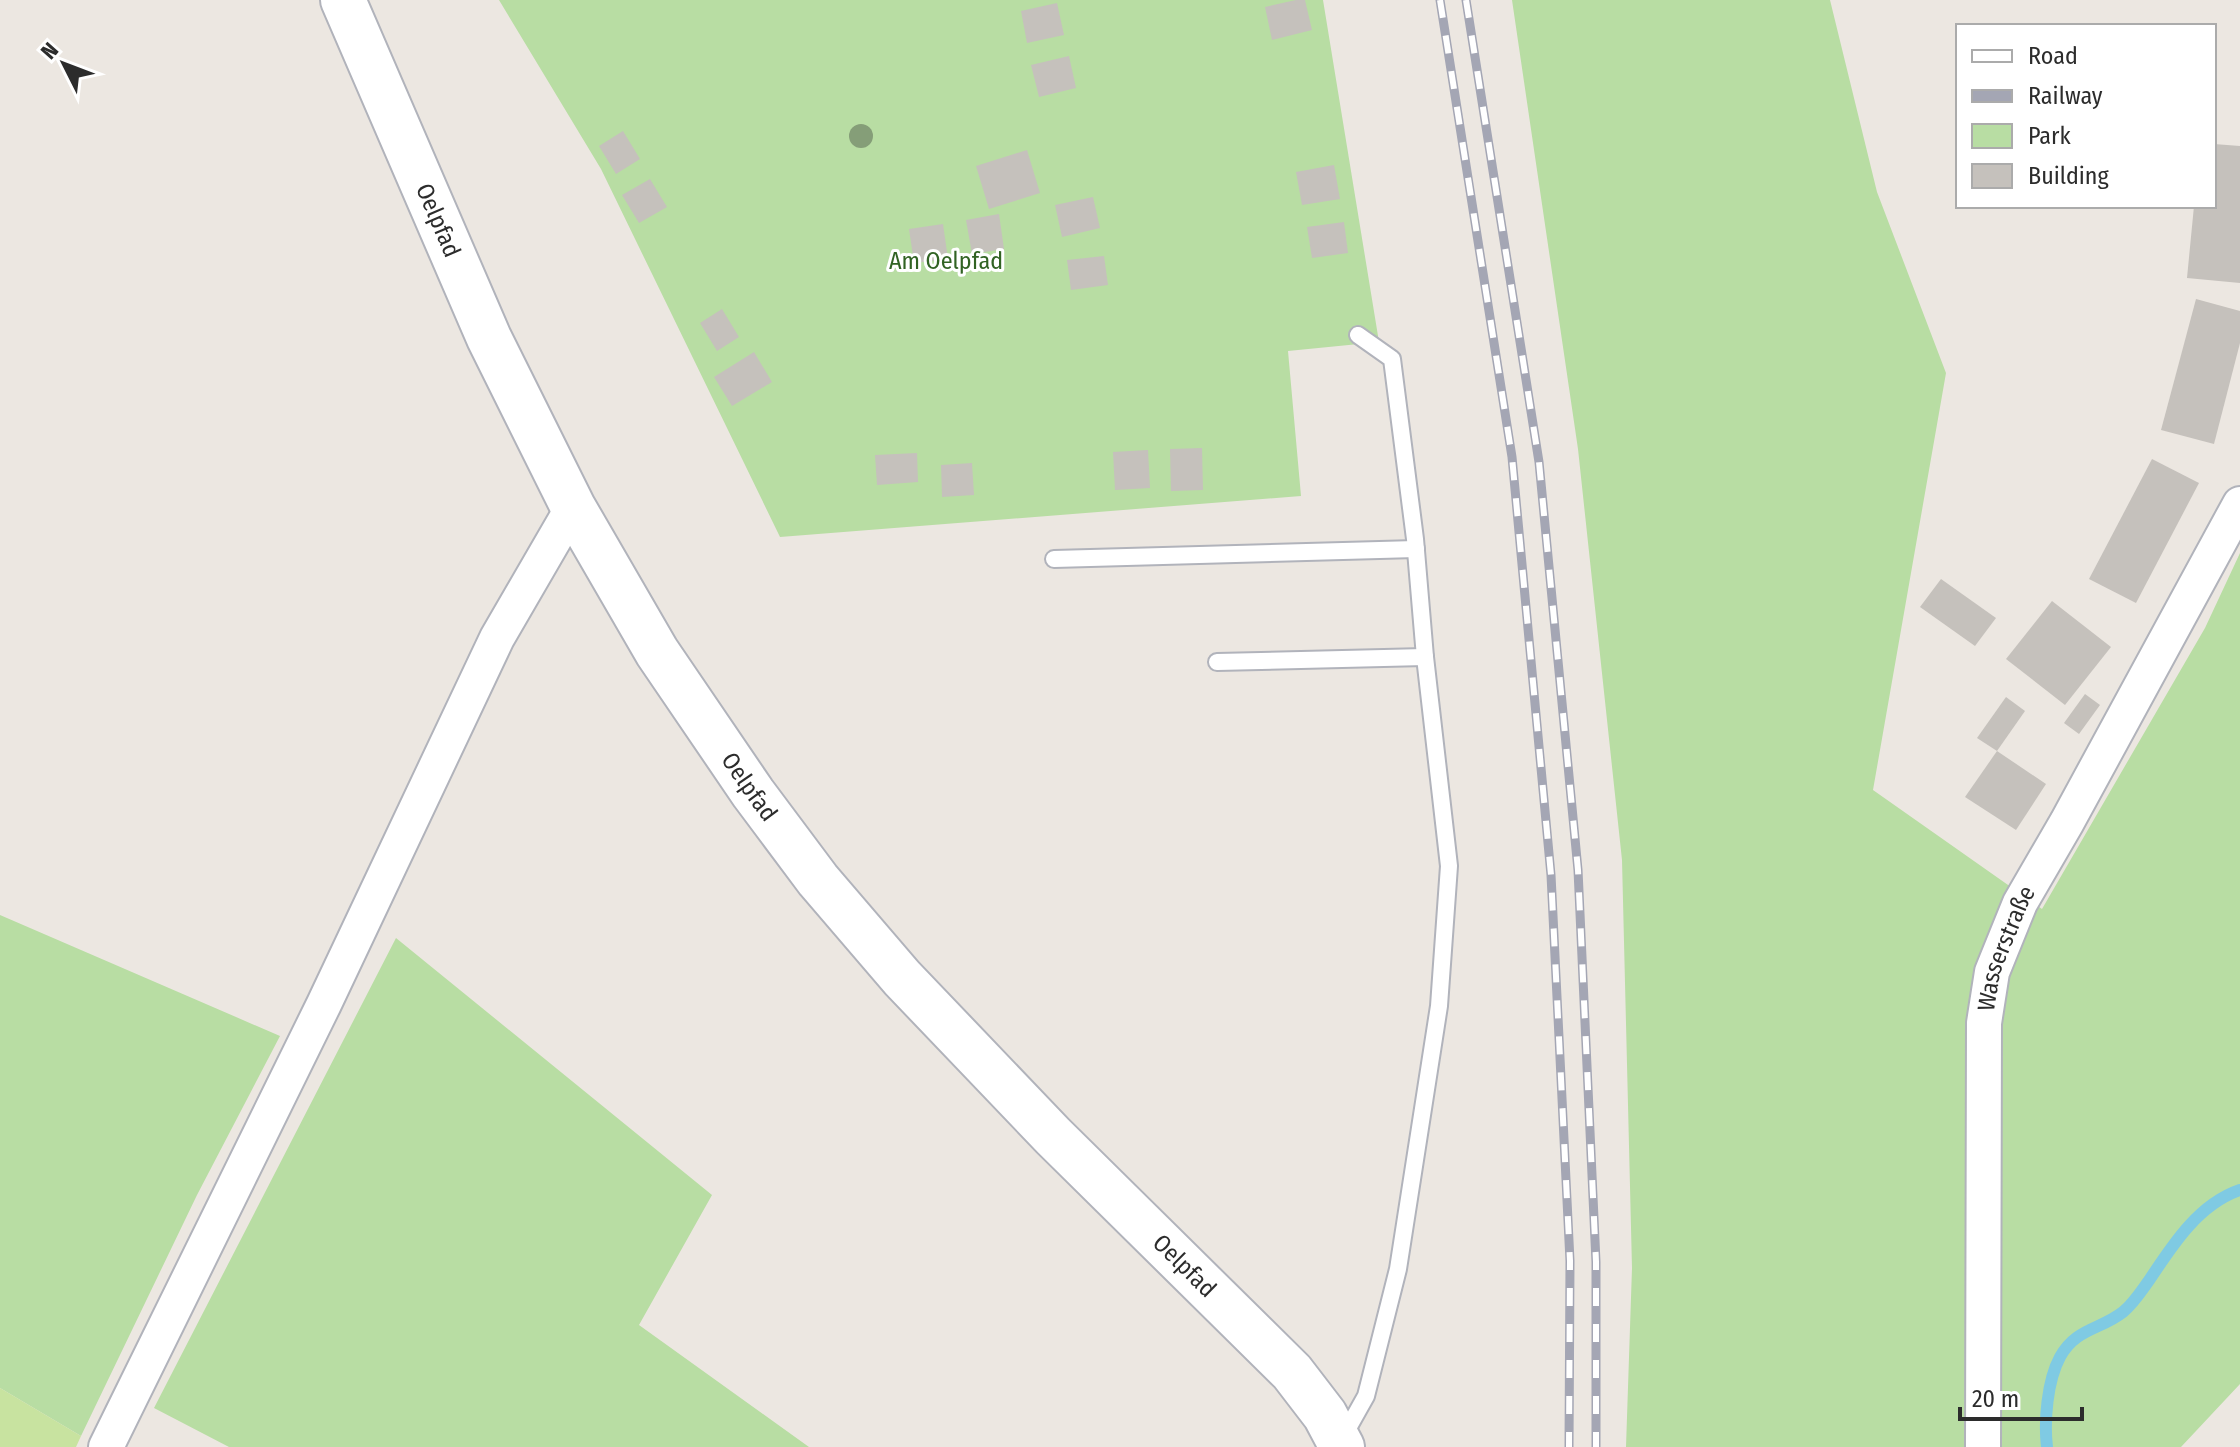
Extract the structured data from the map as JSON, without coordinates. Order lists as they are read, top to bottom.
{
  "streets": {
    "street": ["Oelpfad", "Wasserstraße"]
  },
  "parks": ["Am Oelpfad"],
  "legend": [
    "Road",
    "Railway",
    "Park",
    "Building"
  ],
  "scale_bar": "20 m",
  "north": "top left"
}
